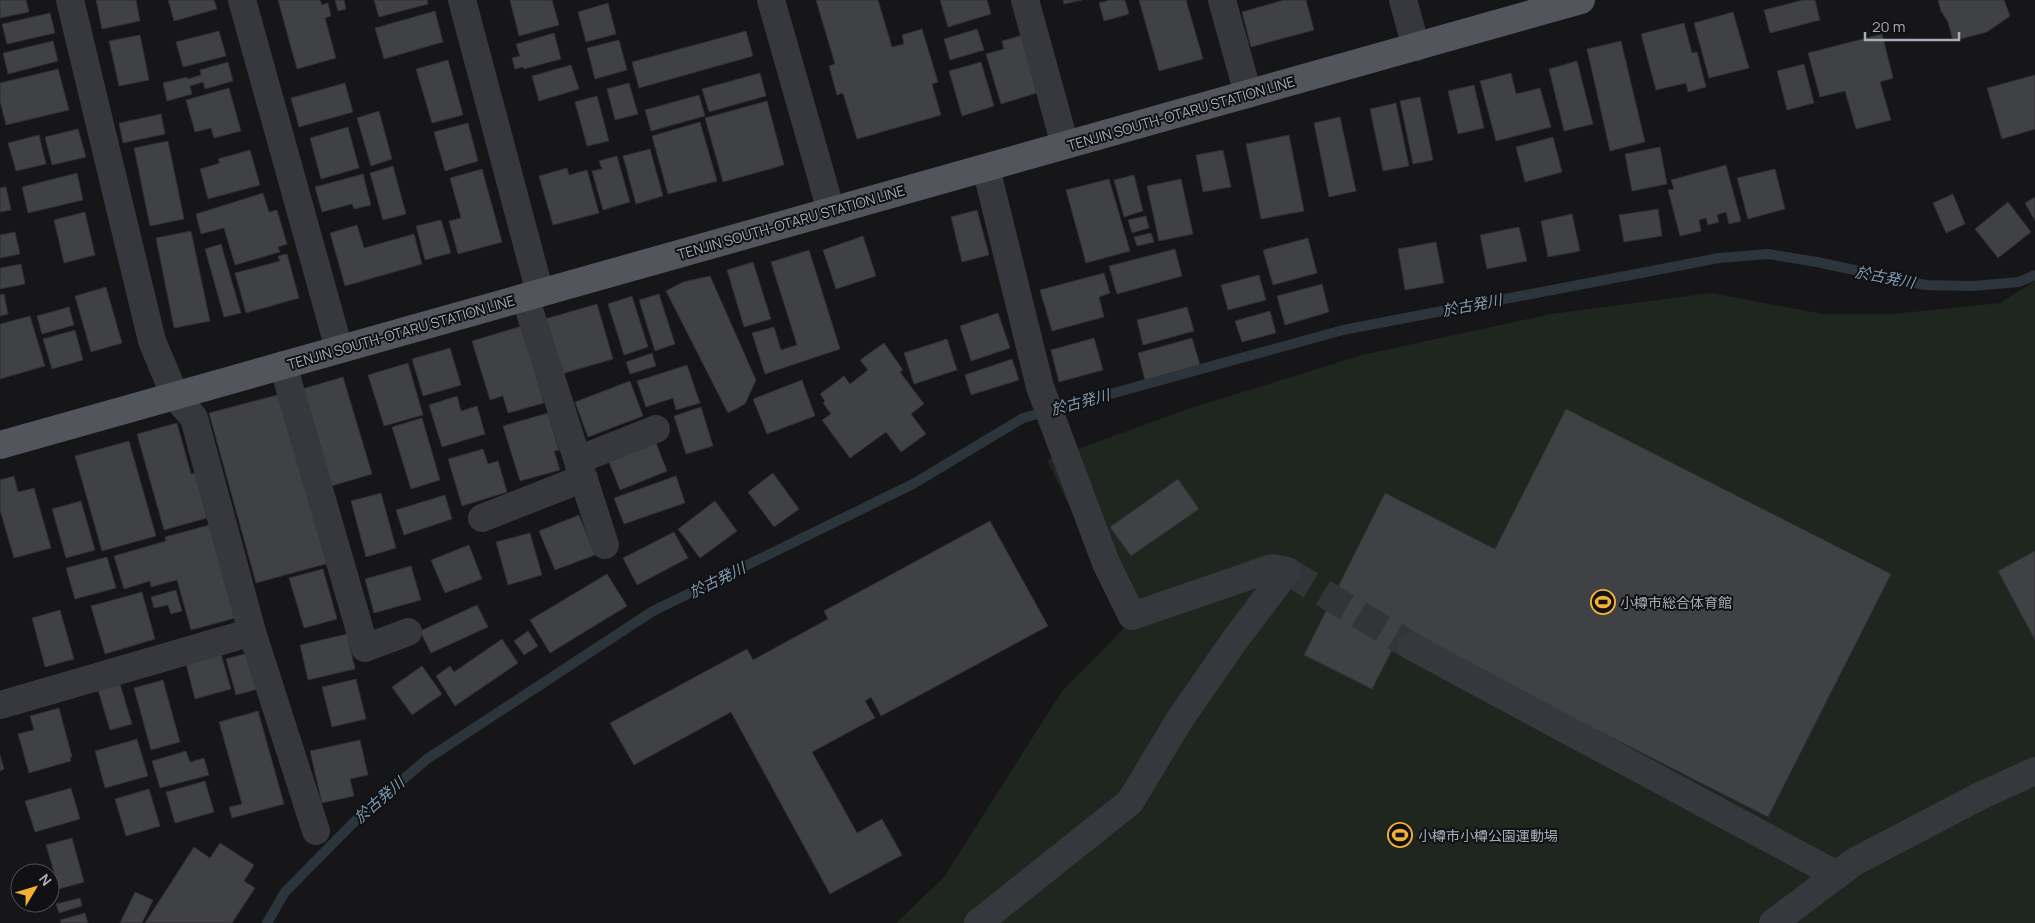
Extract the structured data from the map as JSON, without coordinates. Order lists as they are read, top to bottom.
{
  "streets": {
    "main road": ["TENJIN SOUTH-OTARU STATION LINE"]
  },
  "water": ["於古発川"],
  "places": {
    "sports": ["小樽市総合体育館", "小樽市小樽公園運動場"]
  },
  "scale_bar": "20 m",
  "north": "top right"
}
